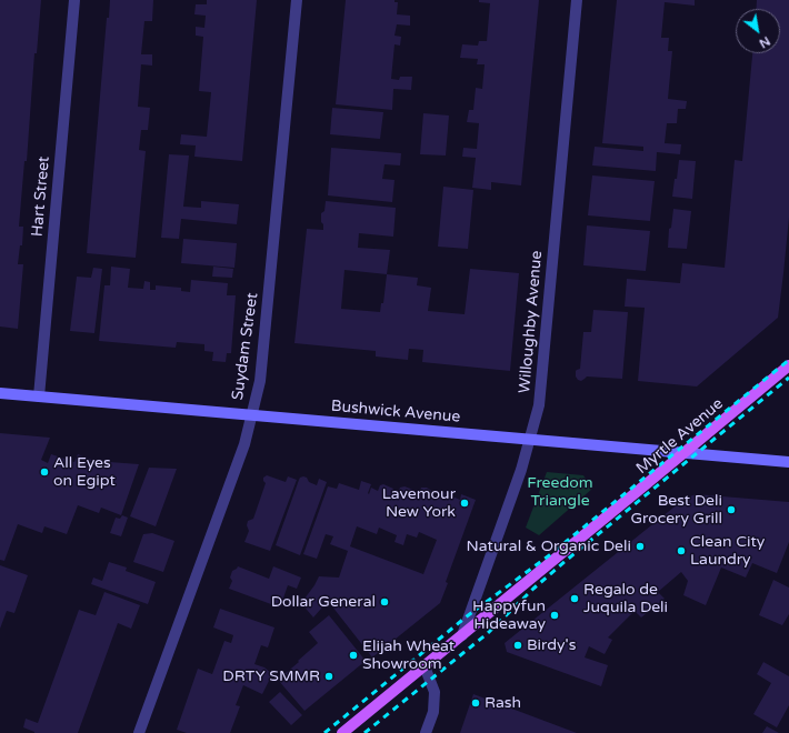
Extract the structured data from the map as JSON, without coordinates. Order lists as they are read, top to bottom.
{
  "streets": {
    "main road": ["Bushwick Avenue", "Myrtle Avenue"],
    "street": ["Hart Street", "Willoughby Avenue", "Suydam Street"]
  },
  "crossings": [
    ["Hart Street", "Bushwick Avenue"],
    ["Willoughby Avenue", "Bushwick Avenue"],
    ["Willoughby Avenue", "Myrtle Avenue"],
    ["Suydam Street", "Bushwick Avenue"],
    ["Bushwick Avenue", "Myrtle Avenue"]
  ],
  "parks": ["Freedom Triangle"],
  "places": [
    "All Eyes on Egipt",
    "Lavemour New York",
    "Best Deli Grocery Grill",
    "Natural & Organic Deli",
    "Clean City Laundry",
    "Regalo de Juquila Deli",
    "Dollar General",
    "Happyfun Hideaway",
    "Birdy's",
    "Elijah Wheat Showroom",
    "DRTY SMMR",
    "Rash"
  ],
  "north": "bottom right"
}
